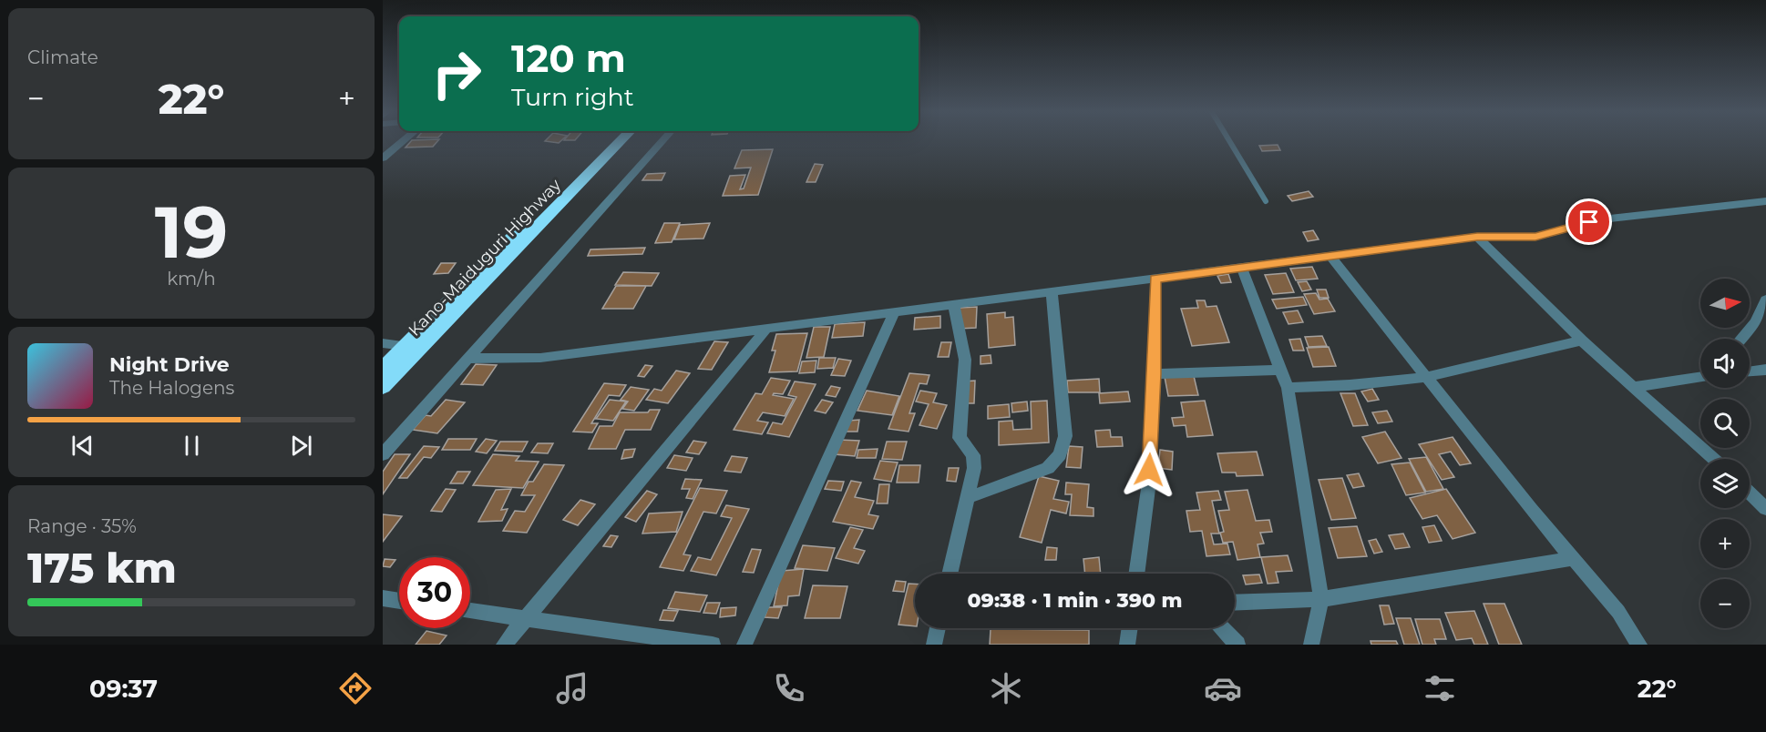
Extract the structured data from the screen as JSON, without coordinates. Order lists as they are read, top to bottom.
{
  "streets": {
    "highway": ["Kano-Maiduguri Highway"]
  },
  "north": "right",
  "page": {
    "tile": [
      "Climate",
      ["19", "km/h"],
      ["Range · 35%", "175 km"]
    ],
    "turn": ["120 m", "Turn right"],
    "heat": ["−", "22°", "+"],
    "map_buttons": ["+", "−"],
    "song": ["Night Drive", "The Halogens"],
    "limit": "30",
    "trip": "09:38 · 1 min · 390 m",
    "tabs": ["09:37", "22°"]
  }
}
